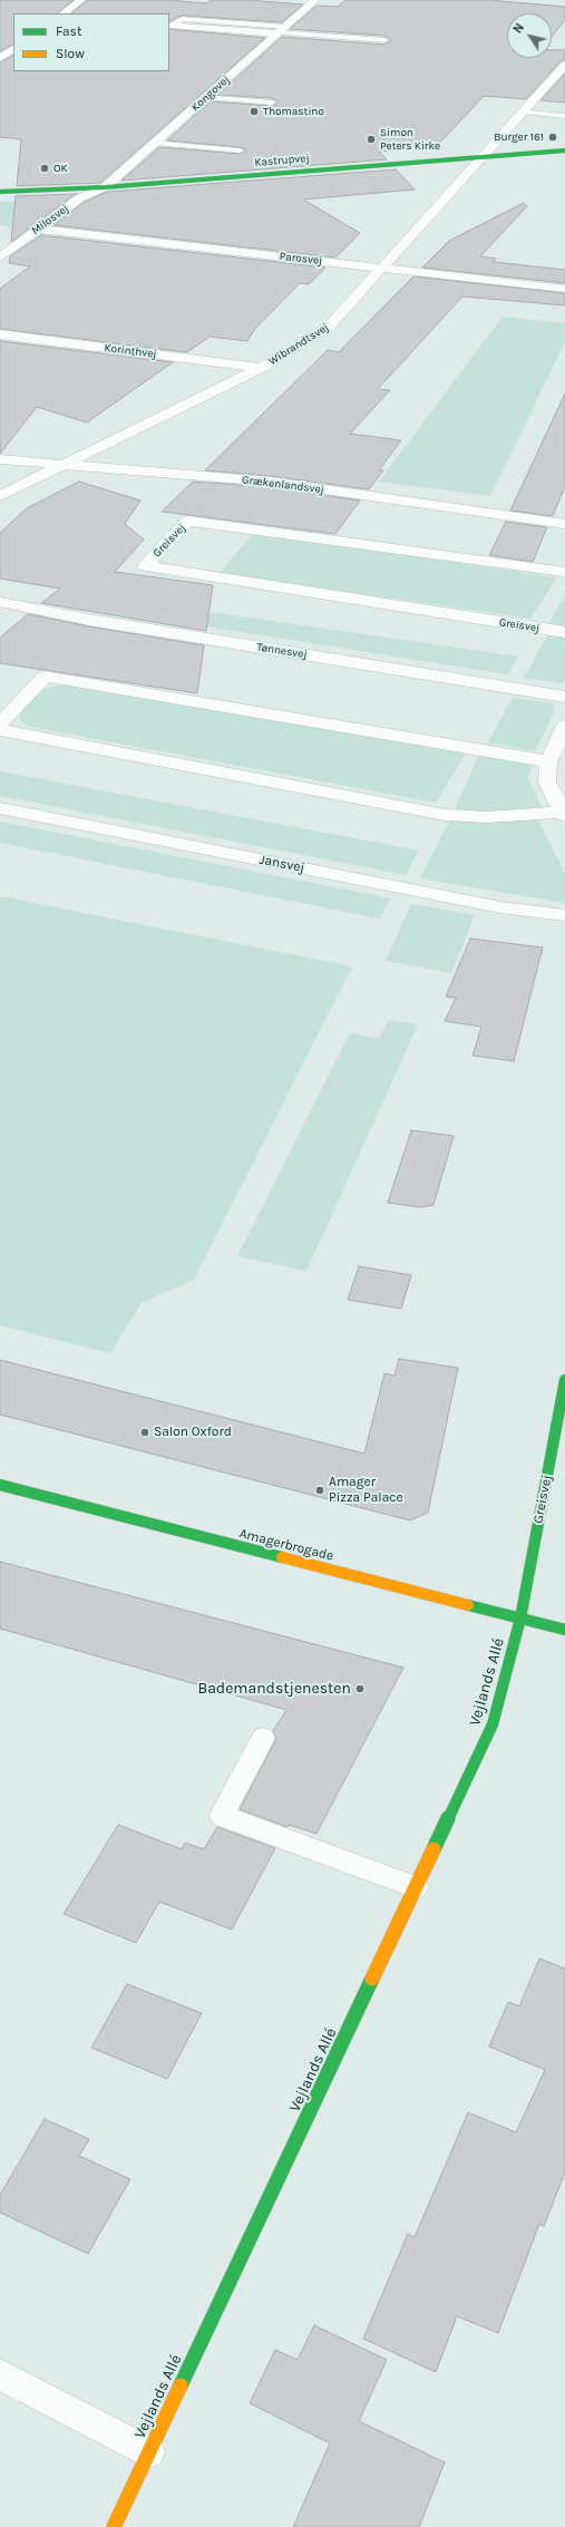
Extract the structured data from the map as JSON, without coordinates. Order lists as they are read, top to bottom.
{
  "streets": {
    "street": [
      "Kongovej",
      "Kastrupvej",
      "Milosvej",
      "Parosvej",
      "Wibrandtsvej",
      "Korinthvej",
      "Grækenlandsvej",
      "Greisvej",
      "Tønnesvej",
      "Jansvej",
      "Amagerbrogade",
      "Vejlands Allé"
    ]
  },
  "crossings": [
    ["Kongovej", "Kastrupvej"],
    ["Kongovej", "Milosvej"],
    ["Kastrupvej", "Milosvej"],
    ["Kastrupvej", "Wibrandtsvej"],
    ["Milosvej", "Parosvej"],
    ["Parosvej", "Wibrandtsvej"],
    ["Wibrandtsvej", "Korinthvej"],
    ["Wibrandtsvej", "Grækenlandsvej"],
    ["Greisvej", "Amagerbrogade"],
    ["Greisvej", "Vejlands Allé"],
    ["Amagerbrogade", "Vejlands Allé"]
  ],
  "places": [
    "Thomastino",
    "Burger 161",
    "Simon Peters Kirke",
    "OK",
    "Salon Oxford",
    "Amager Pizza Palace",
    "Bademandstjenesten"
  ],
  "legend": ["Fast", "Slow"],
  "north": "top left"
}
